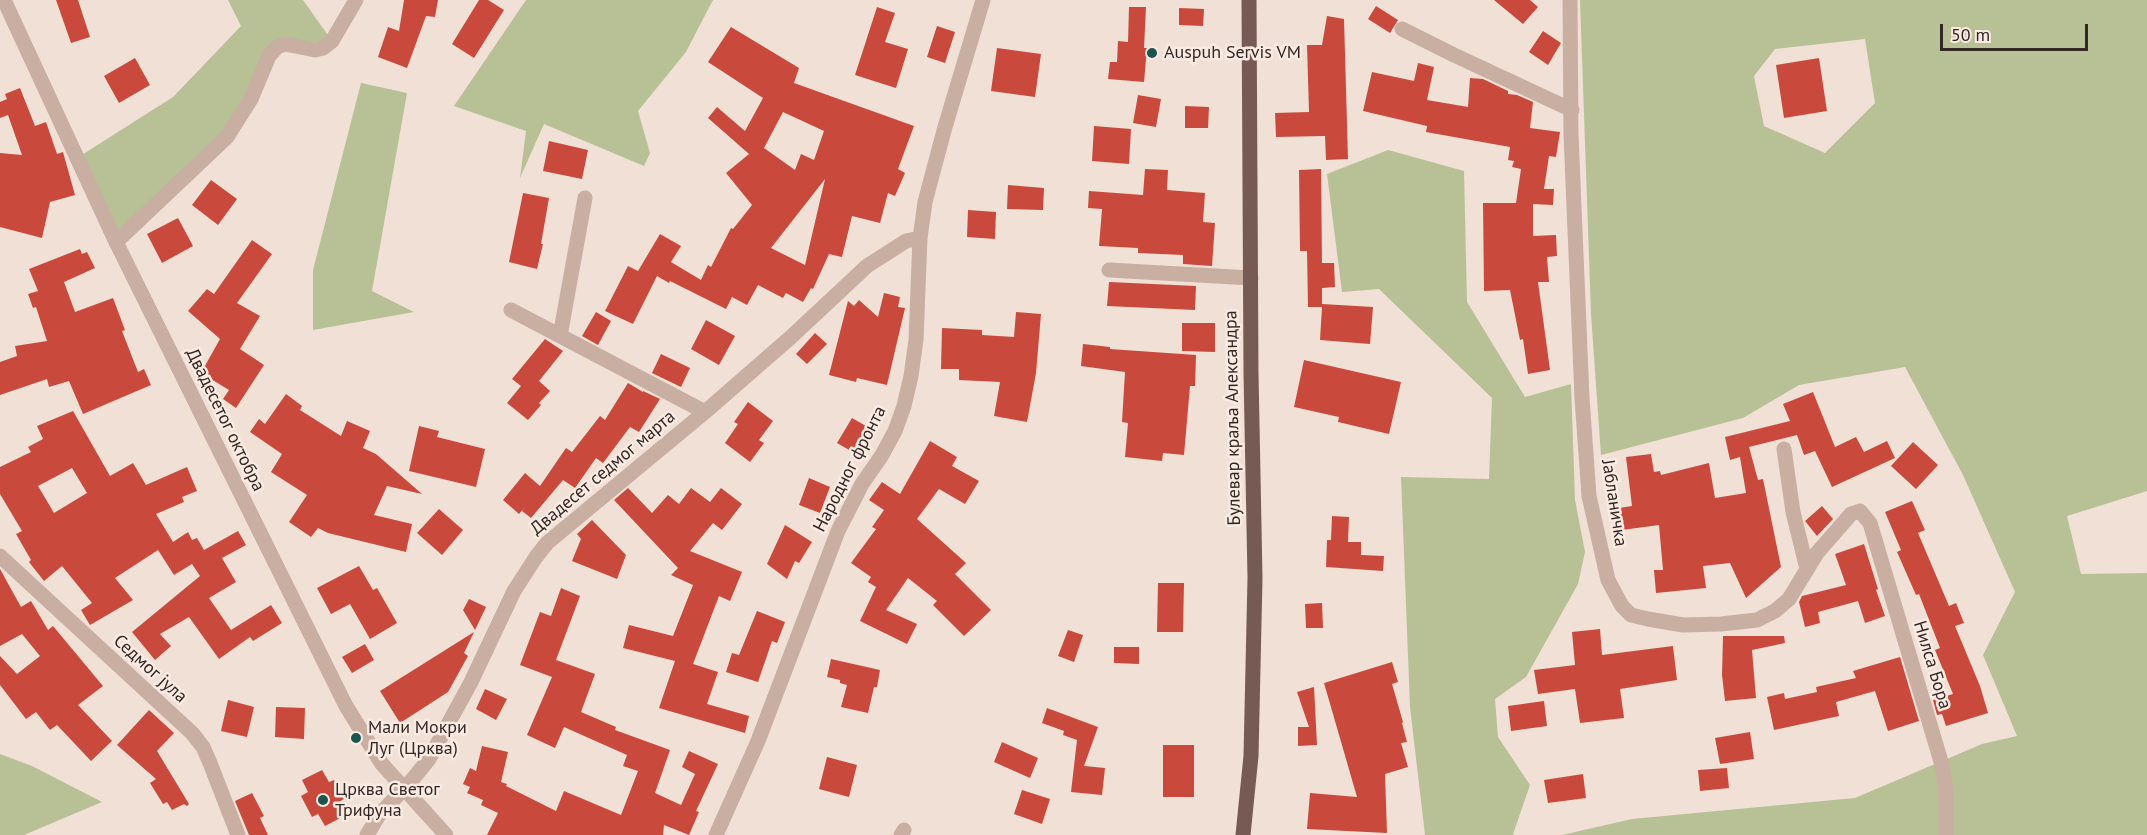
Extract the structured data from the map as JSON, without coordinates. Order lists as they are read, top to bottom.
{
  "streets": {
    "main road": ["Булевар краља Александра"],
    "street": [
      "Двадесетог октобра",
      "Народног фронта",
      "Двадесет седмог марта",
      "Јабланичка",
      "Нилса Бора",
      "Седмог јула"
    ]
  },
  "crossings": [
    ["Двадесетог октобра", "Двадесет седмог марта"],
    ["Народног фронта", "Двадесет седмог марта"],
    ["Јабланичка", "Нилса Бора"]
  ],
  "places": ["Auspuh Servis VM", "Мали Мокри Луг (Црква)", "Црква Светог Трифуна"],
  "scale_bar": "50 m"
}
